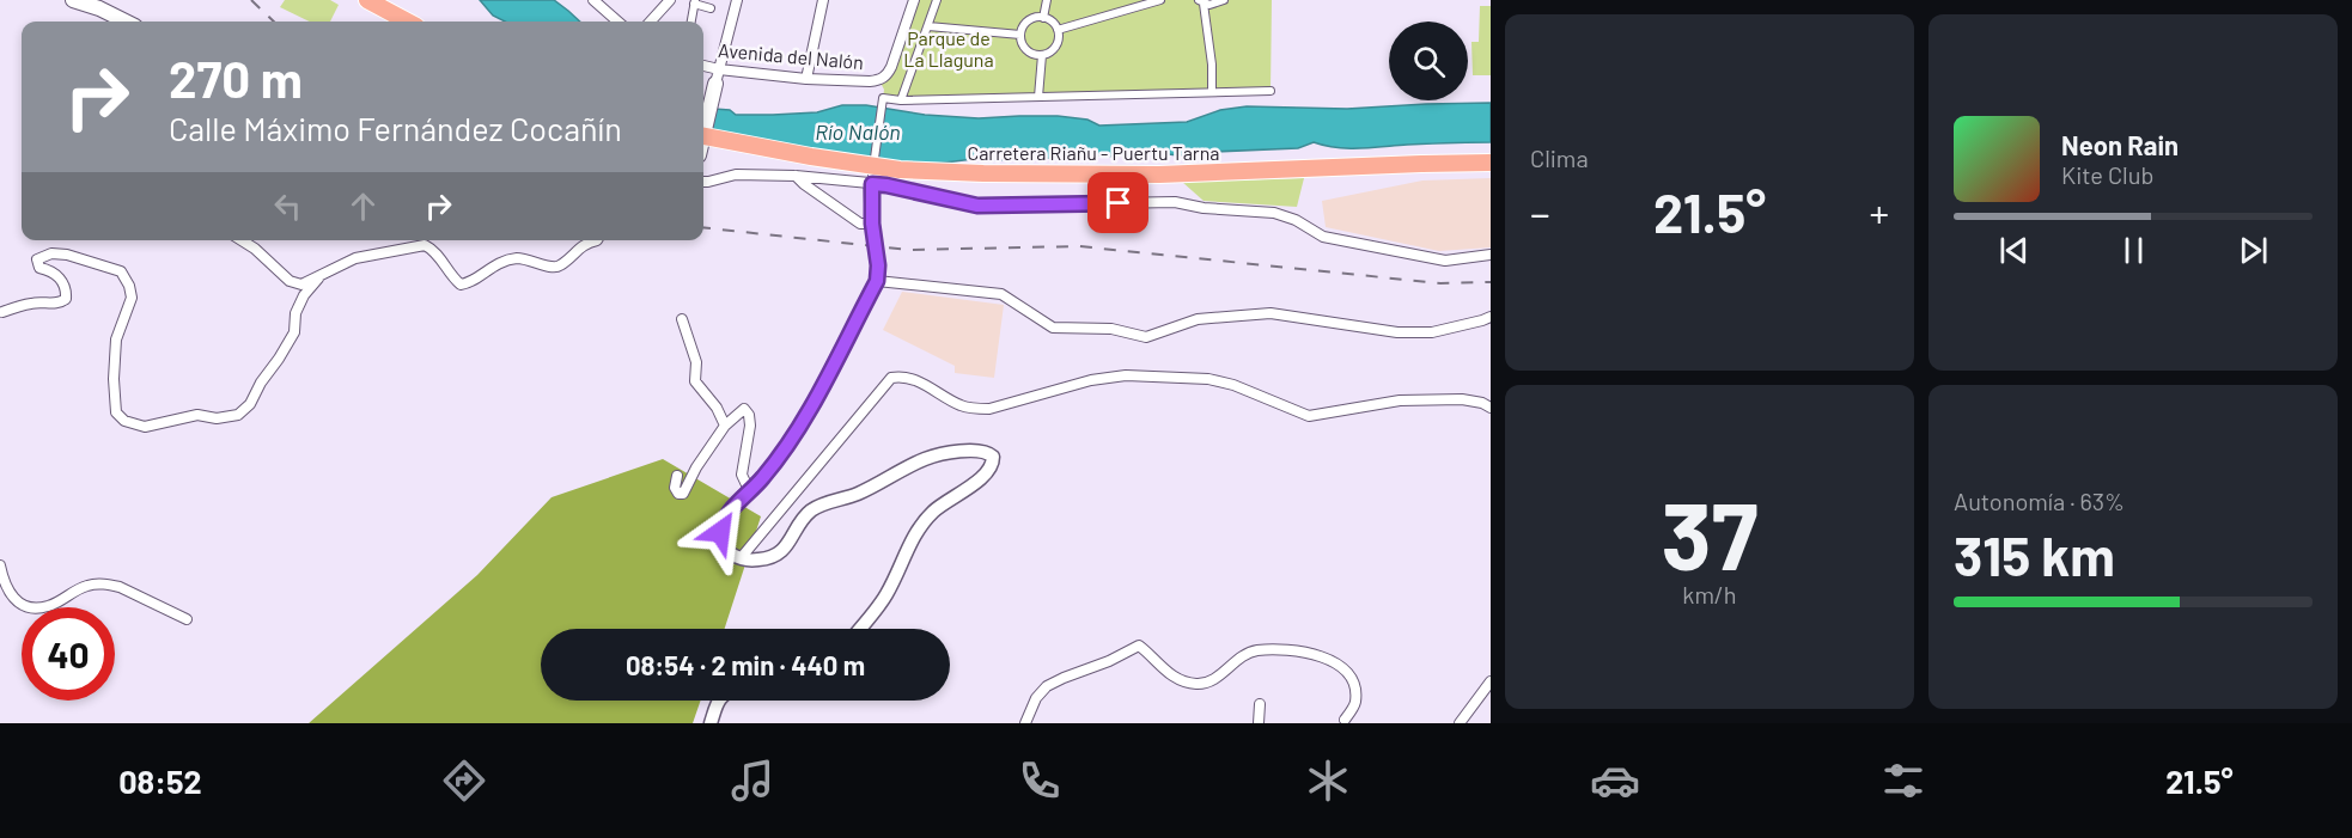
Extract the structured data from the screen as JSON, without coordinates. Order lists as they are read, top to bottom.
{
  "streets": {
    "main road": ["Carretera Riañu - Puertu Tarna"],
    "street": ["Avenida del Nalón"]
  },
  "water": ["Río Nalón"],
  "parks": ["Parque de La Llaguna"],
  "page": {
    "tile": [
      "Clima",
      ["37", "km/h"],
      ["Autonomía · 63%", "315 km"]
    ],
    "turn": ["270 m", "Calle Máximo Fernández Cocañín"],
    "song": ["Neon Rain", "Kite Club"],
    "heat": ["−", "21.5°", "+"],
    "limit": "40",
    "trip": "08:54 · 2 min · 440 m",
    "tabs": ["08:52", "21.5°"]
  }
}
